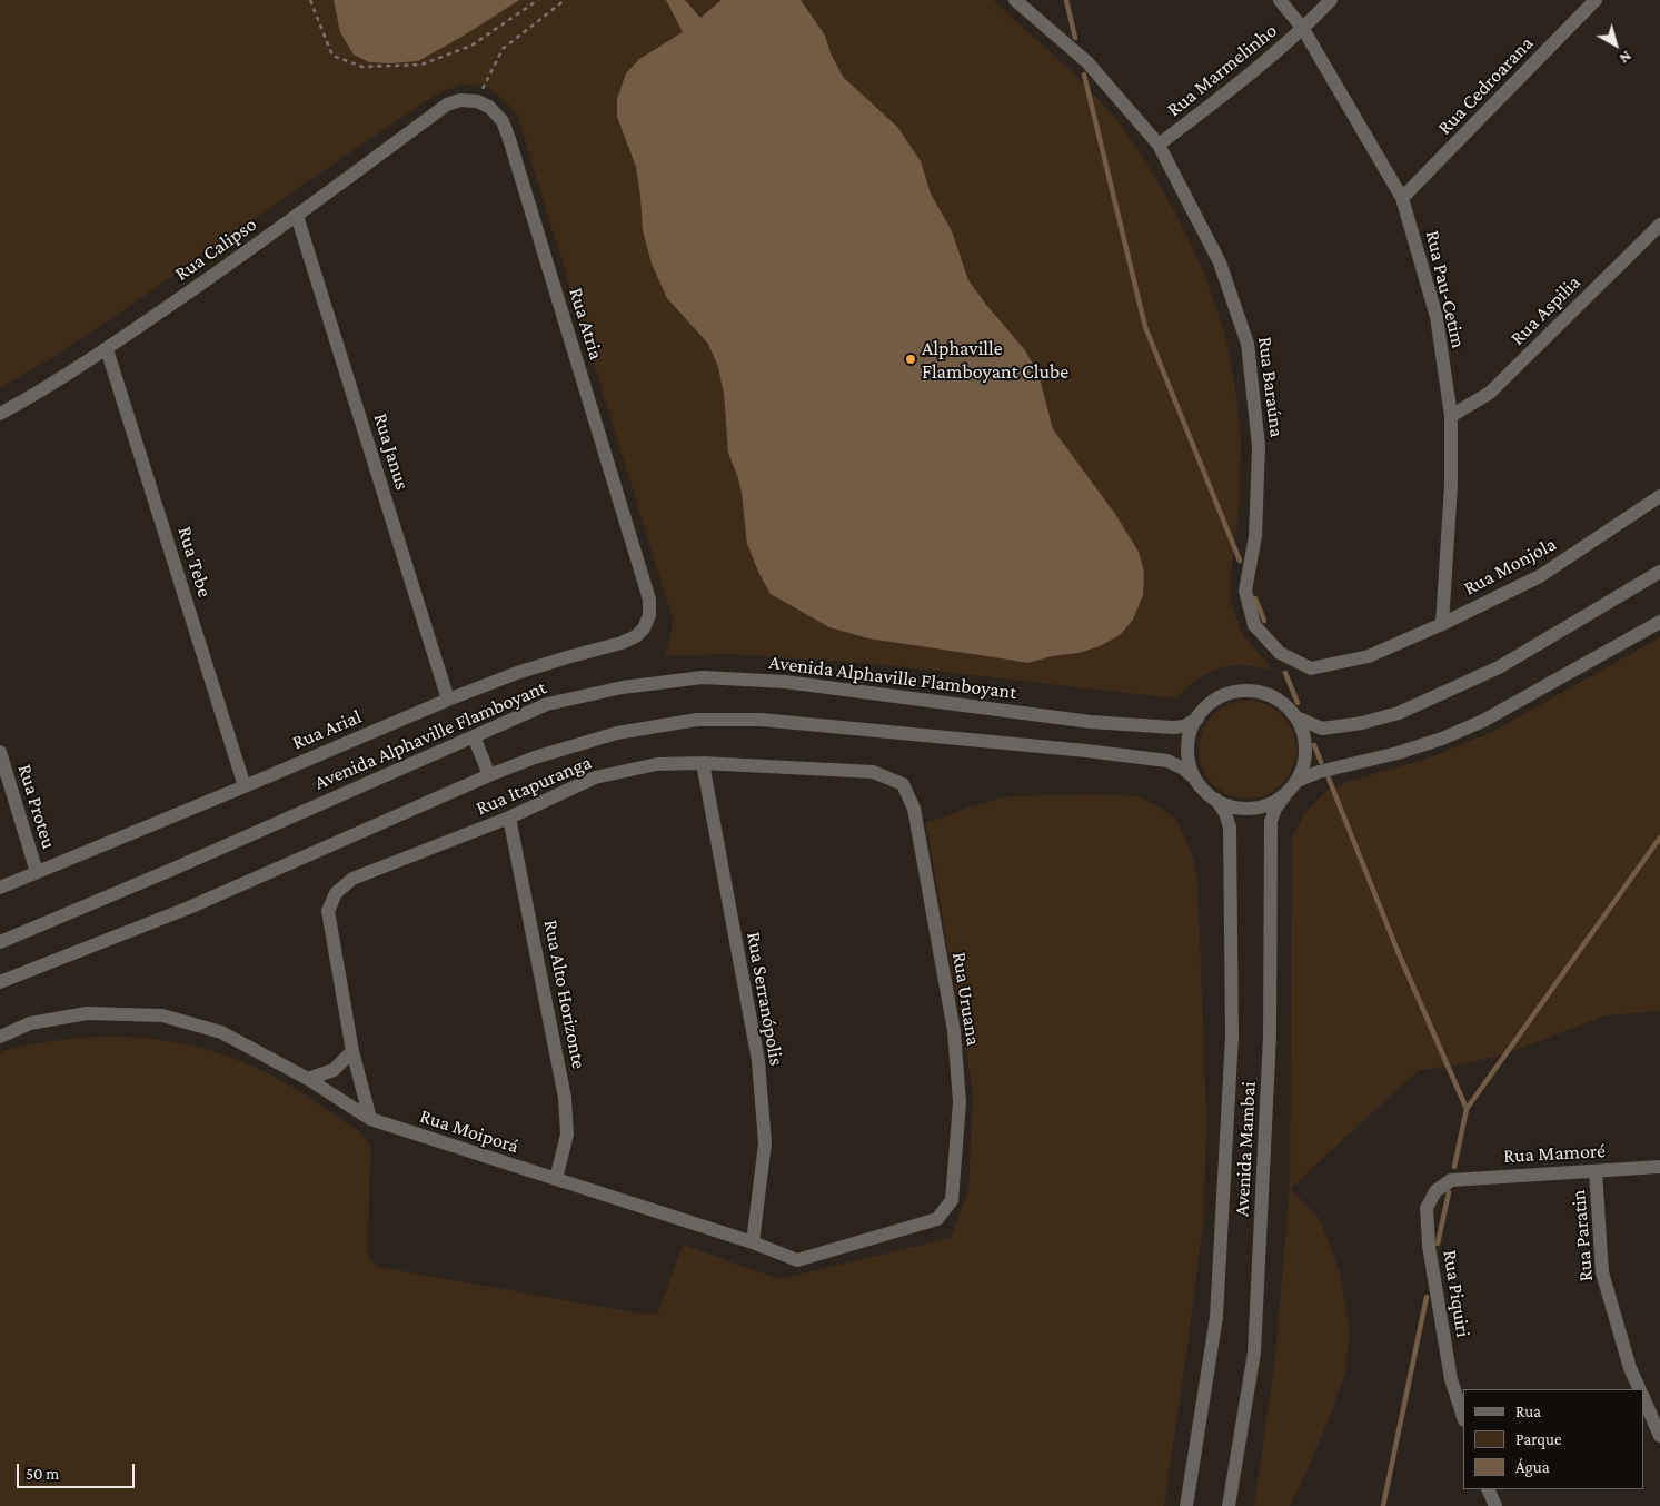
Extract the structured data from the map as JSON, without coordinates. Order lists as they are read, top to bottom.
{
  "streets": {
    "street": [
      "Rua Marmelinho",
      "Rua Cedroarana",
      "Rua Calipso",
      "Rua Pau-Cetim",
      "Rua Aspilia",
      "Rua Atria",
      "Rua Baraúna",
      "Rua Janus",
      "Rua Tebe",
      "Rua Monjola",
      "Avenida Alphaville Flamboyant",
      "Rua Arial",
      "Rua Itapuranga",
      "Rua Proteu",
      "Rua Alto Horizonte",
      "Rua Serranópolis",
      "Rua Uruana",
      "Rua Moiporá",
      "Avenida Mambai",
      "Rua Mamoré",
      "Rua Paratin",
      "Rua Piquiri"
    ]
  },
  "crossings": [
    ["Rua Marmelinho", "Rua Pau-Cetim"],
    ["Rua Marmelinho", "Rua Baraúna"],
    ["Rua Cedroarana", "Rua Pau-Cetim"],
    ["Rua Calipso", "Rua Atria"],
    ["Rua Calipso", "Rua Janus"],
    ["Rua Calipso", "Rua Tebe"],
    ["Rua Pau-Cetim", "Rua Aspilia"],
    ["Rua Pau-Cetim", "Rua Monjola"],
    ["Rua Atria", "Rua Arial"],
    ["Rua Baraúna", "Rua Monjola"],
    ["Rua Janus", "Rua Arial"],
    ["Rua Tebe", "Rua Arial"],
    ["Avenida Alphaville Flamboyant", "Avenida Mambai"],
    ["Rua Arial", "Rua Proteu"],
    ["Rua Itapuranga", "Rua Alto Horizonte"],
    ["Rua Itapuranga", "Rua Serranópolis"],
    ["Rua Itapuranga", "Rua Uruana"],
    ["Rua Alto Horizonte", "Rua Moiporá"],
    ["Rua Serranópolis", "Rua Moiporá"],
    ["Rua Uruana", "Rua Moiporá"],
    ["Rua Mamoré", "Rua Paratin"],
    ["Rua Mamoré", "Rua Piquiri"]
  ],
  "places": ["Alphaville Flamboyant Clube"],
  "legend": ["Rua", "Parque", "Água"],
  "scale_bar": "50 m",
  "north": "bottom right"
}
